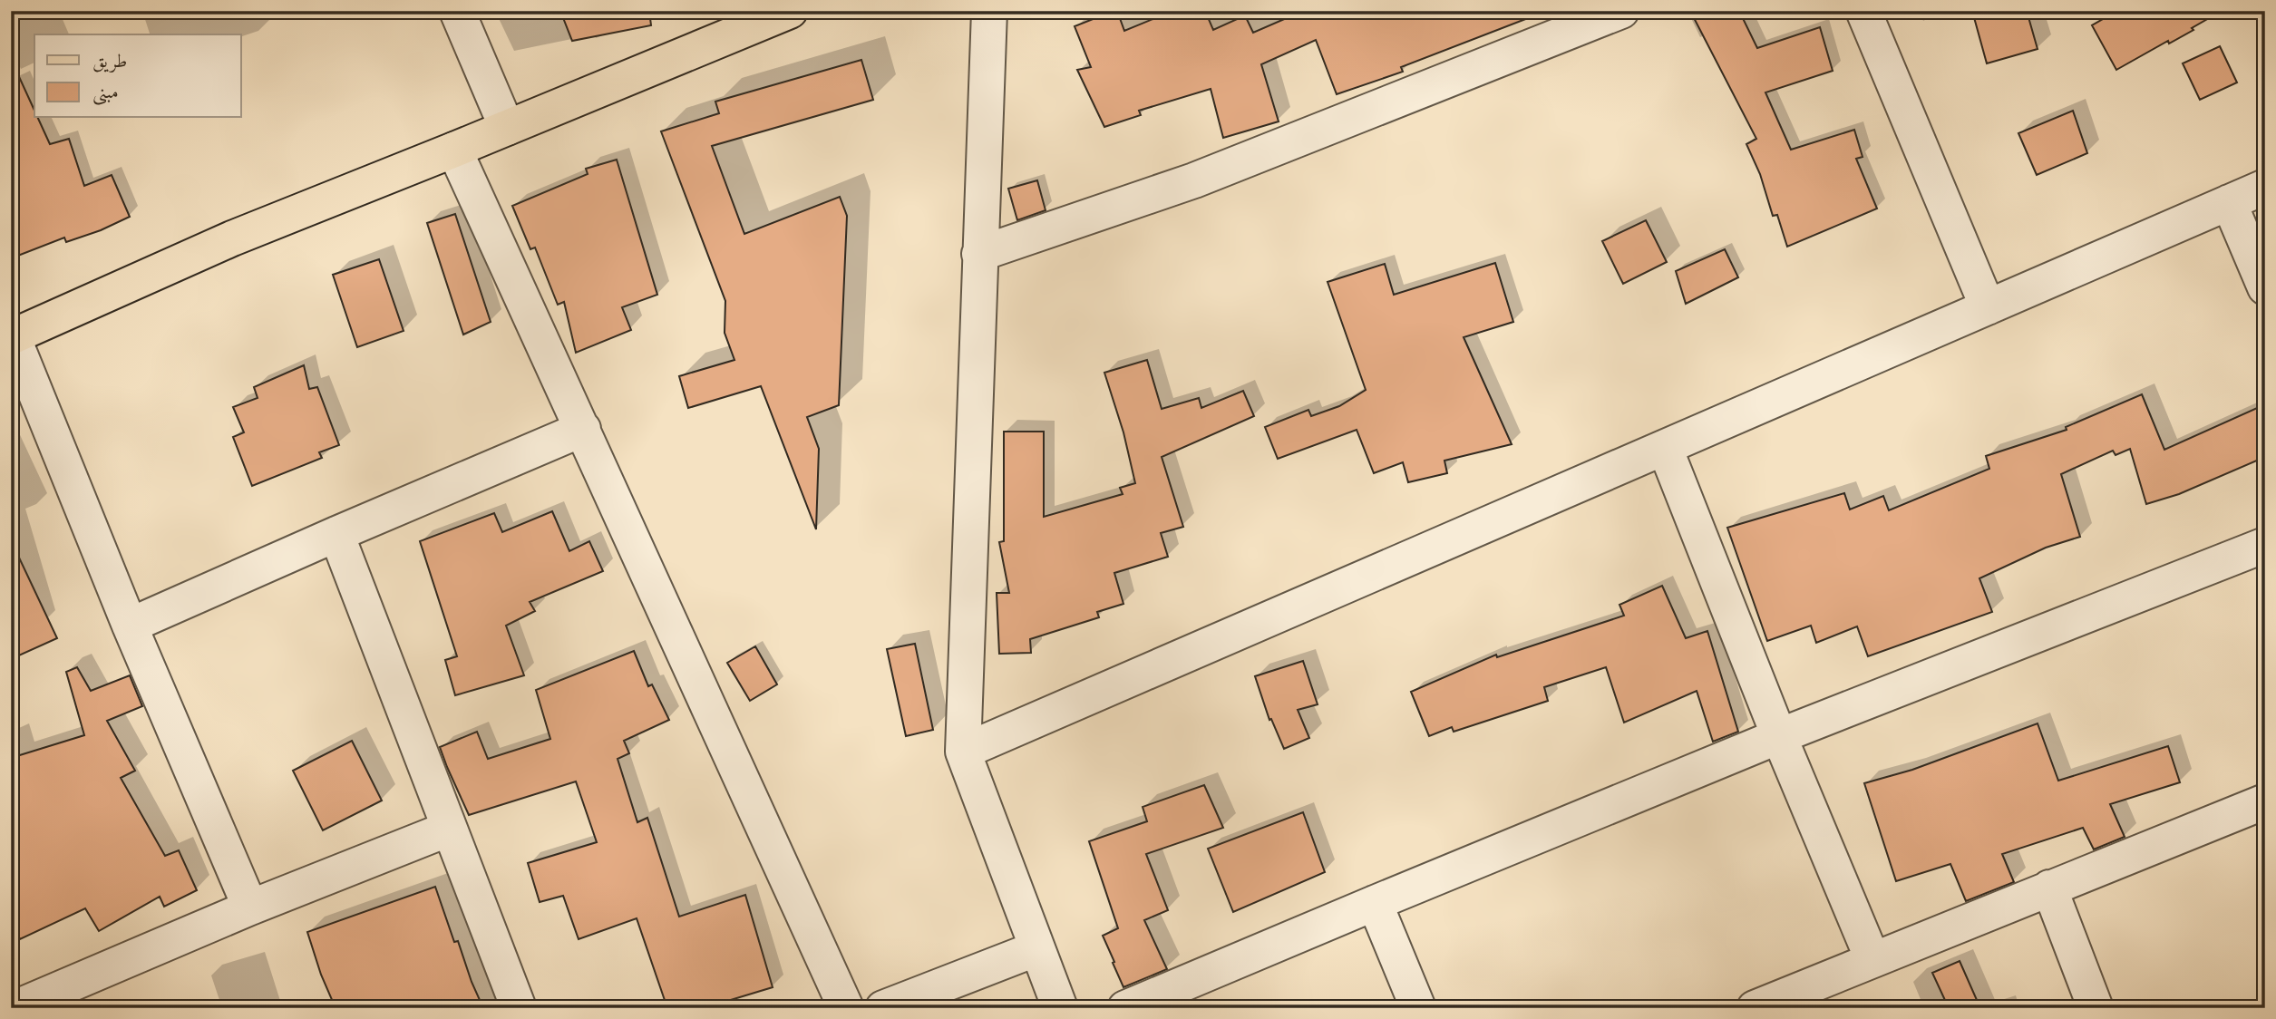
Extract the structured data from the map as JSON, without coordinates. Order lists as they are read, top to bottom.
{
  "legend": ["طريق", "مبنى"]
}
